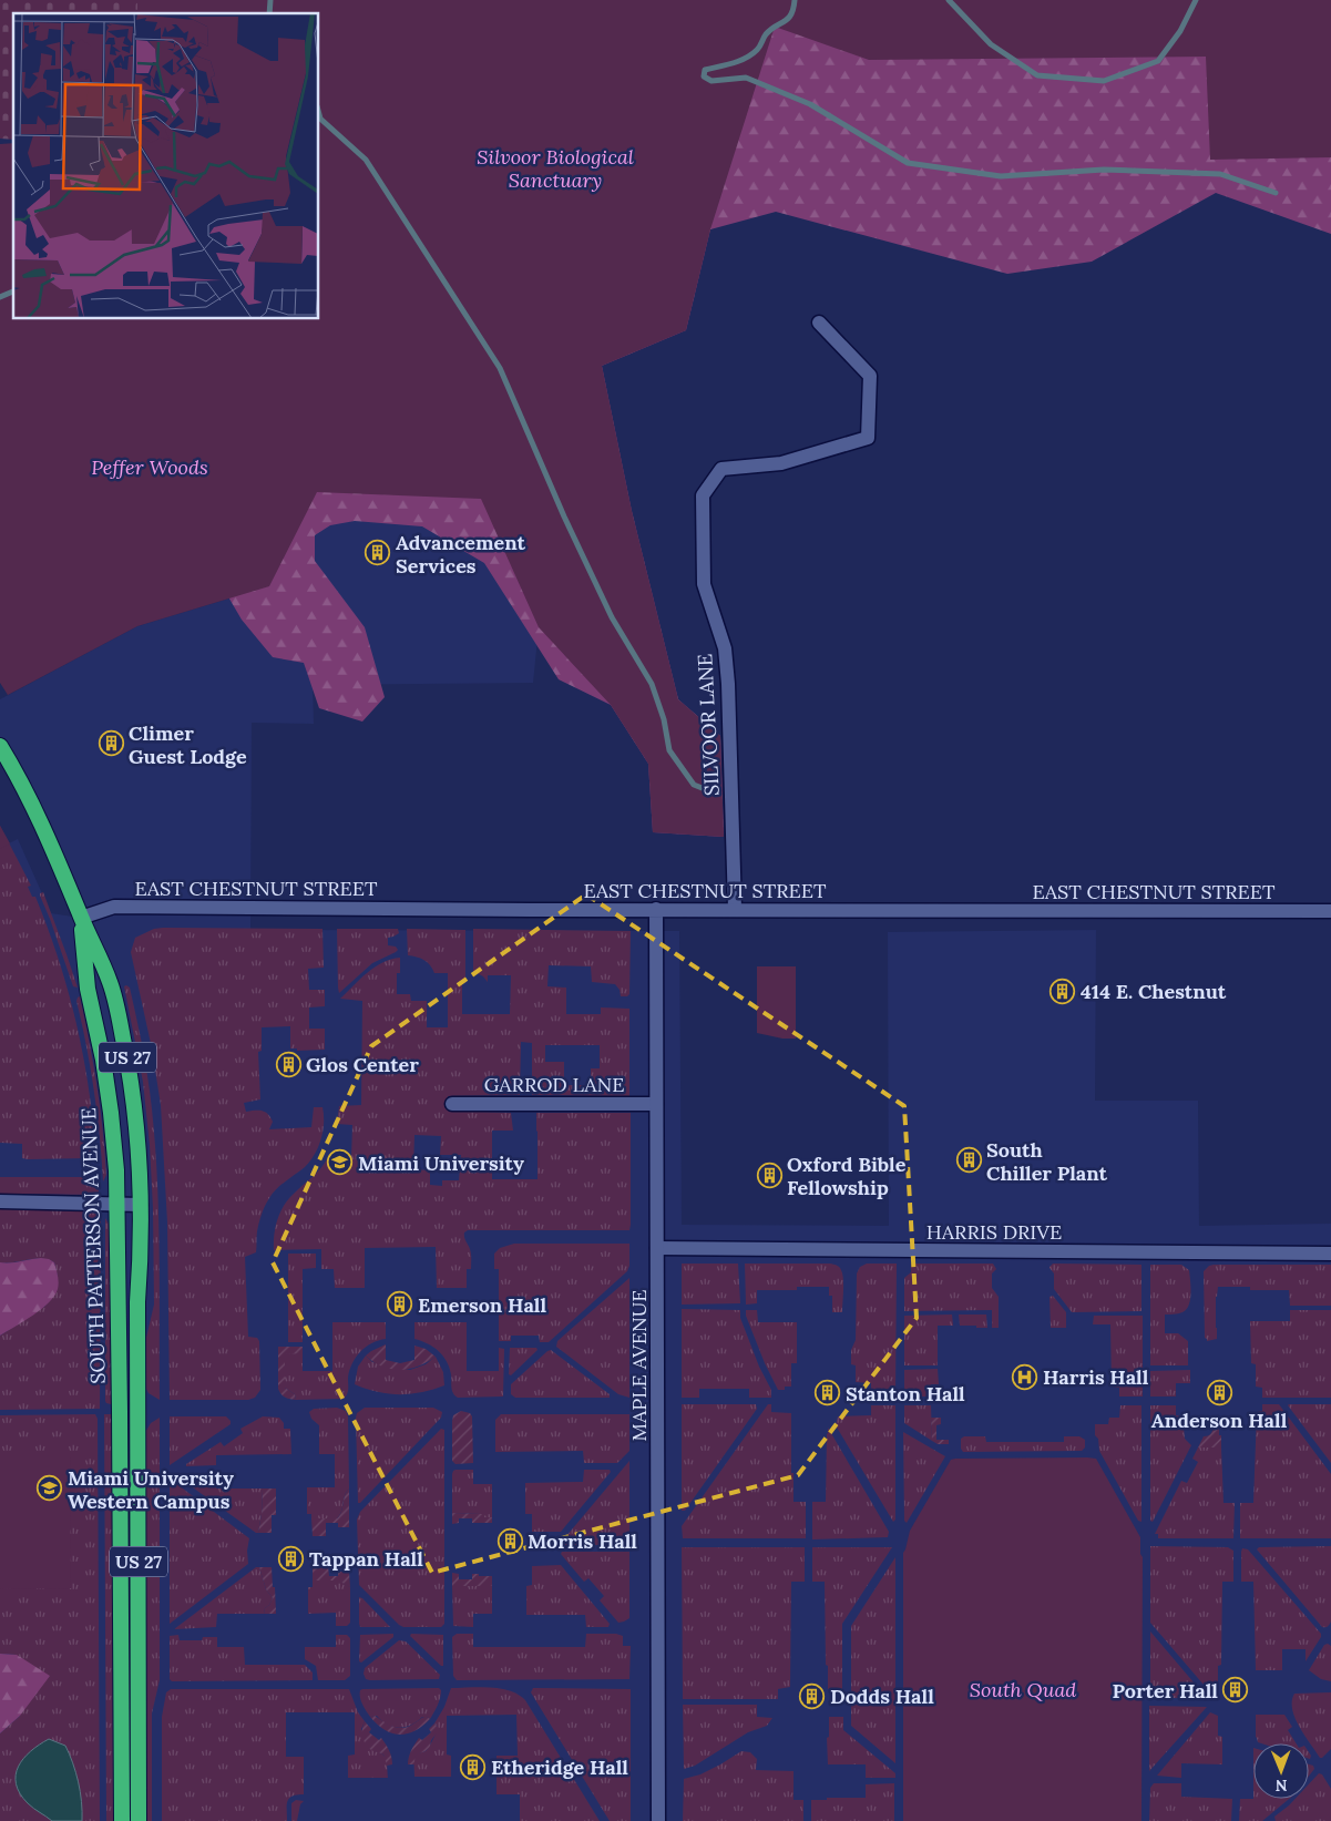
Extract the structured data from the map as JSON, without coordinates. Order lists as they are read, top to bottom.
{
  "streets": {
    "highway": ["US 27", "SOUTH PATTERSON AVENUE"],
    "street": [
      "SILVOOR LANE",
      "EAST CHESTNUT STREET",
      "GARROD LANE",
      "HARRIS DRIVE",
      "MAPLE AVENUE"
    ]
  },
  "crossings": [
    ["SILVOOR LANE", "EAST CHESTNUT STREET"],
    ["EAST CHESTNUT STREET", "US 27"],
    ["EAST CHESTNUT STREET", "SOUTH PATTERSON AVENUE"],
    ["EAST CHESTNUT STREET", "MAPLE AVENUE"],
    ["US 27", "SOUTH PATTERSON AVENUE"],
    ["GARROD LANE", "MAPLE AVENUE"],
    ["HARRIS DRIVE", "MAPLE AVENUE"]
  ],
  "parks": ["Silvoor Biological Sanctuary", "Peffer Woods", "South Quad"],
  "places": {
    "building": [
      "Advancement Services",
      "Climer Guest Lodge",
      "414 E. Chestnut",
      "Glos Center",
      "South Chiller Plant",
      "Oxford Bible Fellowship",
      "Emerson Hall",
      "Anderson Hall",
      "Stanton Hall",
      "Morris Hall",
      "Tappan Hall",
      "Porter Hall",
      "Dodds Hall",
      "Etheridge Hall"
    ],
    "school or university": ["Miami University", "Miami University Western Campus"],
    "hospital": ["Harris Hall"]
  },
  "north": "bottom"
}
